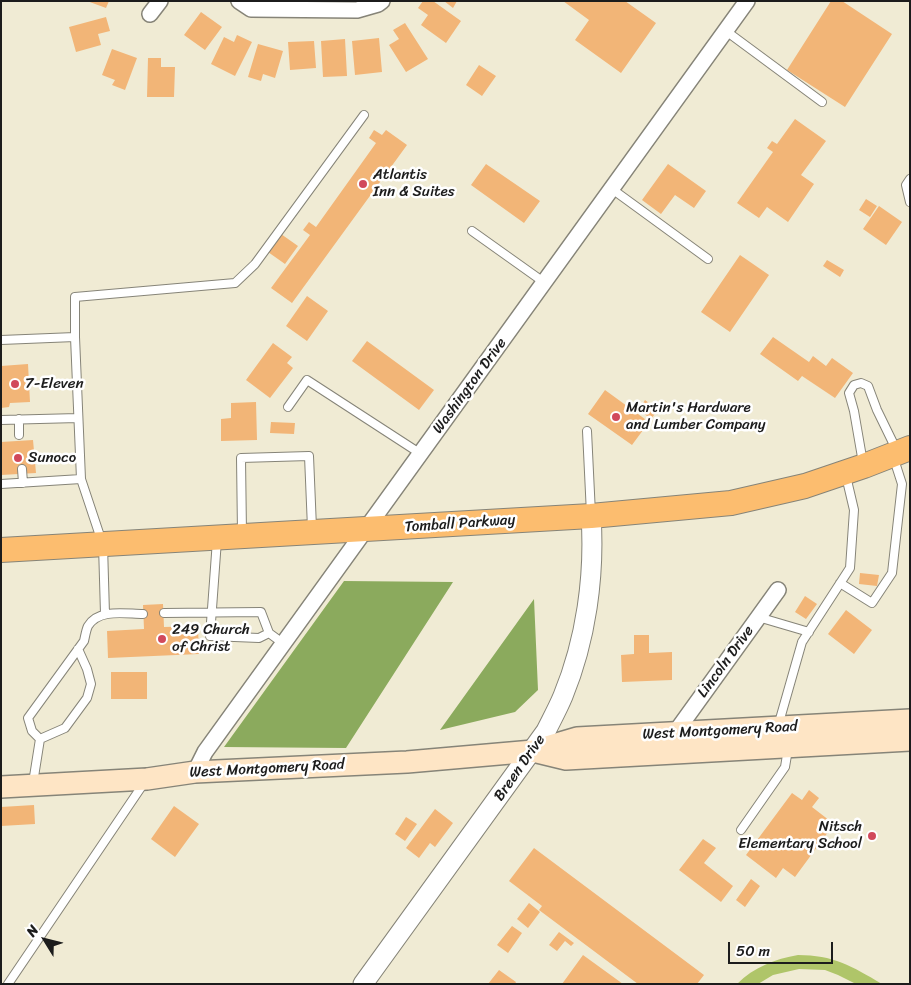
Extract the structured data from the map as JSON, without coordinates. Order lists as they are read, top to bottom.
{
  "streets": {
    "main road": ["Tomball Parkway", "West Montgomery Road"],
    "street": ["Washington Drive", "Lincoln Drive", "Breen Drive"]
  },
  "crossings": [
    ["Washington Drive", "Tomball Parkway"],
    ["Washington Drive", "West Montgomery Road"],
    ["Tomball Parkway", "Breen Drive"],
    ["Lincoln Drive", "West Montgomery Road"],
    ["West Montgomery Road", "Breen Drive"]
  ],
  "places": [
    "Atlantis Inn & Suites",
    "7-Eleven",
    "Martin's Hardware and Lumber Company",
    "Sunoco",
    "249 Church of Christ",
    "Nitsch Elementary School"
  ],
  "scale_bar": "50 m",
  "north": "top left"
}
